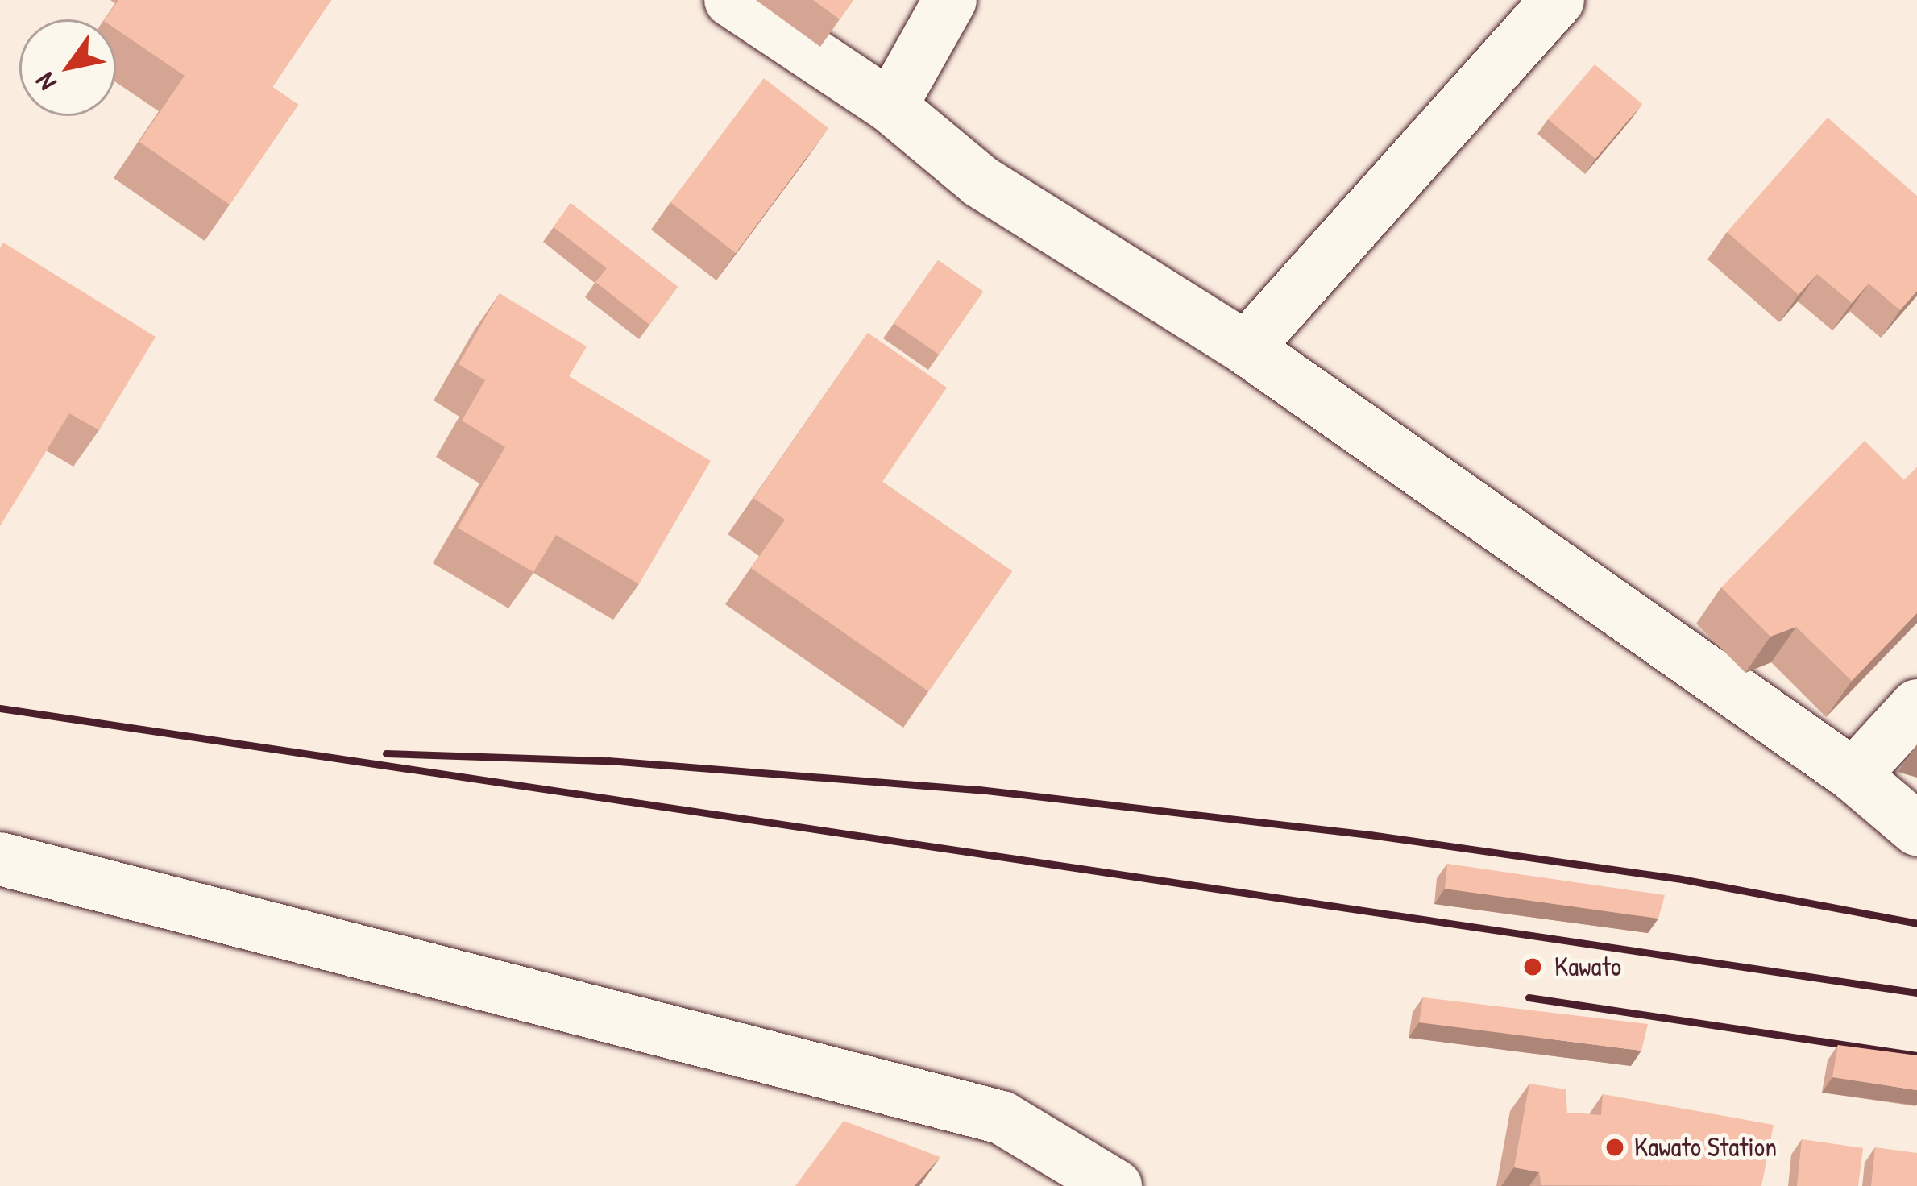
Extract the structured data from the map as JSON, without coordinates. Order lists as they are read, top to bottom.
{
  "places": ["Kawato", "Kawato Station"],
  "north": "bottom left"
}
